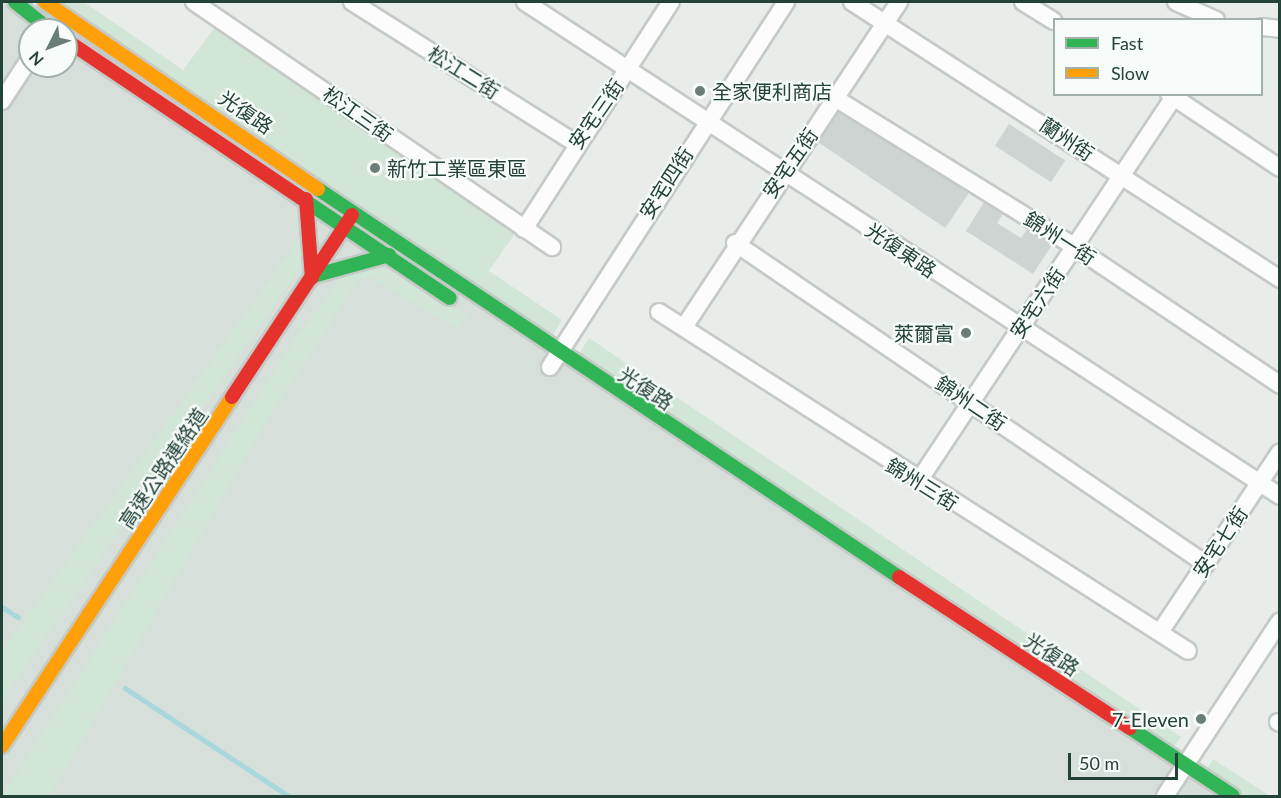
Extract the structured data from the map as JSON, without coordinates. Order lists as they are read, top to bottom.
{
  "streets": {
    "street": [
      "松江二街",
      "光復路",
      "松江三街",
      "安宅三街",
      "蘭州街",
      "安宅五街",
      "安宅四街",
      "錦州一街",
      "光復東路",
      "安宅六街",
      "錦州二街",
      "高速公路連絡道",
      "錦州三街",
      "安宅七街"
    ]
  },
  "crossings": [
    ["松江二街", "安宅三街"],
    ["光復路", "安宅四街"],
    ["光復路", "高速公路連絡道"],
    ["松江三街", "安宅三街"],
    ["安宅三街", "光復東路"],
    ["蘭州街", "安宅五街"],
    ["蘭州街", "安宅六街"],
    ["安宅五街", "錦州一街"],
    ["安宅五街", "光復東路"],
    ["安宅五街", "錦州二街"],
    ["安宅五街", "錦州三街"],
    ["安宅四街", "光復東路"],
    ["錦州一街", "安宅六街"],
    ["光復東路", "安宅六街"],
    ["光復東路", "安宅七街"],
    ["安宅六街", "錦州二街"],
    ["安宅六街", "錦州三街"],
    ["錦州二街", "安宅七街"],
    ["錦州三街", "安宅七街"]
  ],
  "places": [
    "全家便利商店",
    "新竹工業區東區",
    "萊爾富",
    "7-Eleven"
  ],
  "legend": ["Fast", "Slow"],
  "scale_bar": "50 m",
  "north": "bottom left"
}
